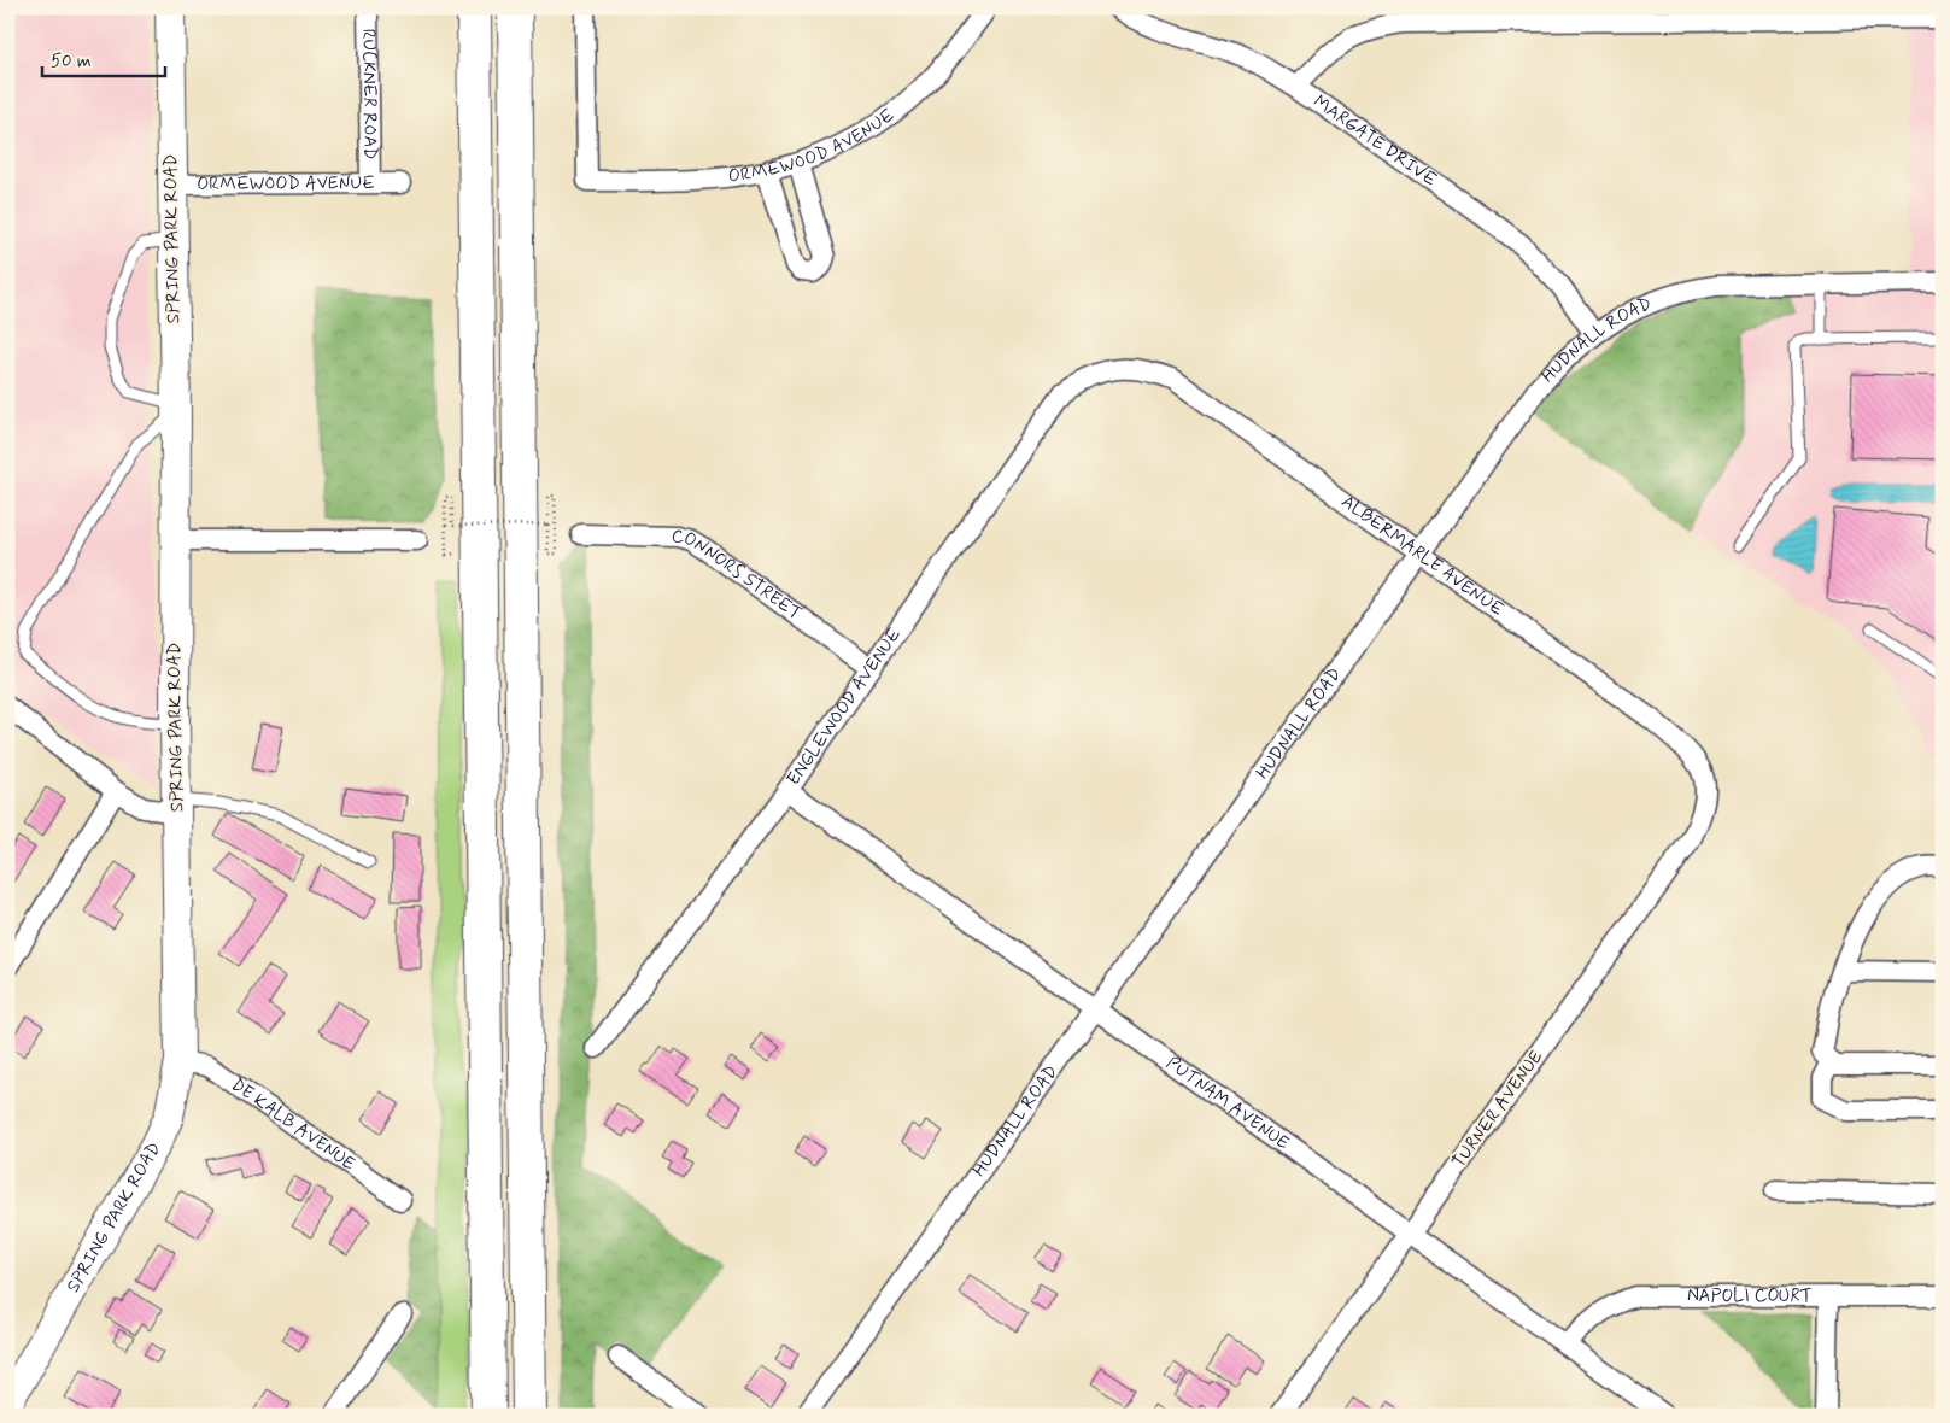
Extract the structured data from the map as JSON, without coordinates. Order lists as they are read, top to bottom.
{
  "streets": {
    "main road": ["SPRING PARK ROAD"],
    "street": [
      "RUCKNER ROAD",
      "MARGATE DRIVE",
      "ORMEWOOD AVENUE",
      "HUDNALL ROAD",
      "ALBERMARLE AVENUE",
      "CONNORS STREET",
      "ENGLEWOOD AVENUE",
      "PUTNAM AVENUE",
      "TURNER AVENUE",
      "DE KALB AVENUE",
      "NAPOLI COURT"
    ]
  },
  "crossings": [
    ["RUCKNER ROAD", "ORMEWOOD AVENUE"],
    ["MARGATE DRIVE", "HUDNALL ROAD"],
    ["ORMEWOOD AVENUE", "SPRING PARK ROAD"],
    ["SPRING PARK ROAD", "DE KALB AVENUE"],
    ["HUDNALL ROAD", "ALBERMARLE AVENUE"],
    ["HUDNALL ROAD", "PUTNAM AVENUE"],
    ["ALBERMARLE AVENUE", "ENGLEWOOD AVENUE"],
    ["ALBERMARLE AVENUE", "TURNER AVENUE"],
    ["CONNORS STREET", "ENGLEWOOD AVENUE"],
    ["ENGLEWOOD AVENUE", "PUTNAM AVENUE"],
    ["PUTNAM AVENUE", "TURNER AVENUE"],
    ["PUTNAM AVENUE", "NAPOLI COURT"]
  ],
  "scale_bar": "50 m"
}
